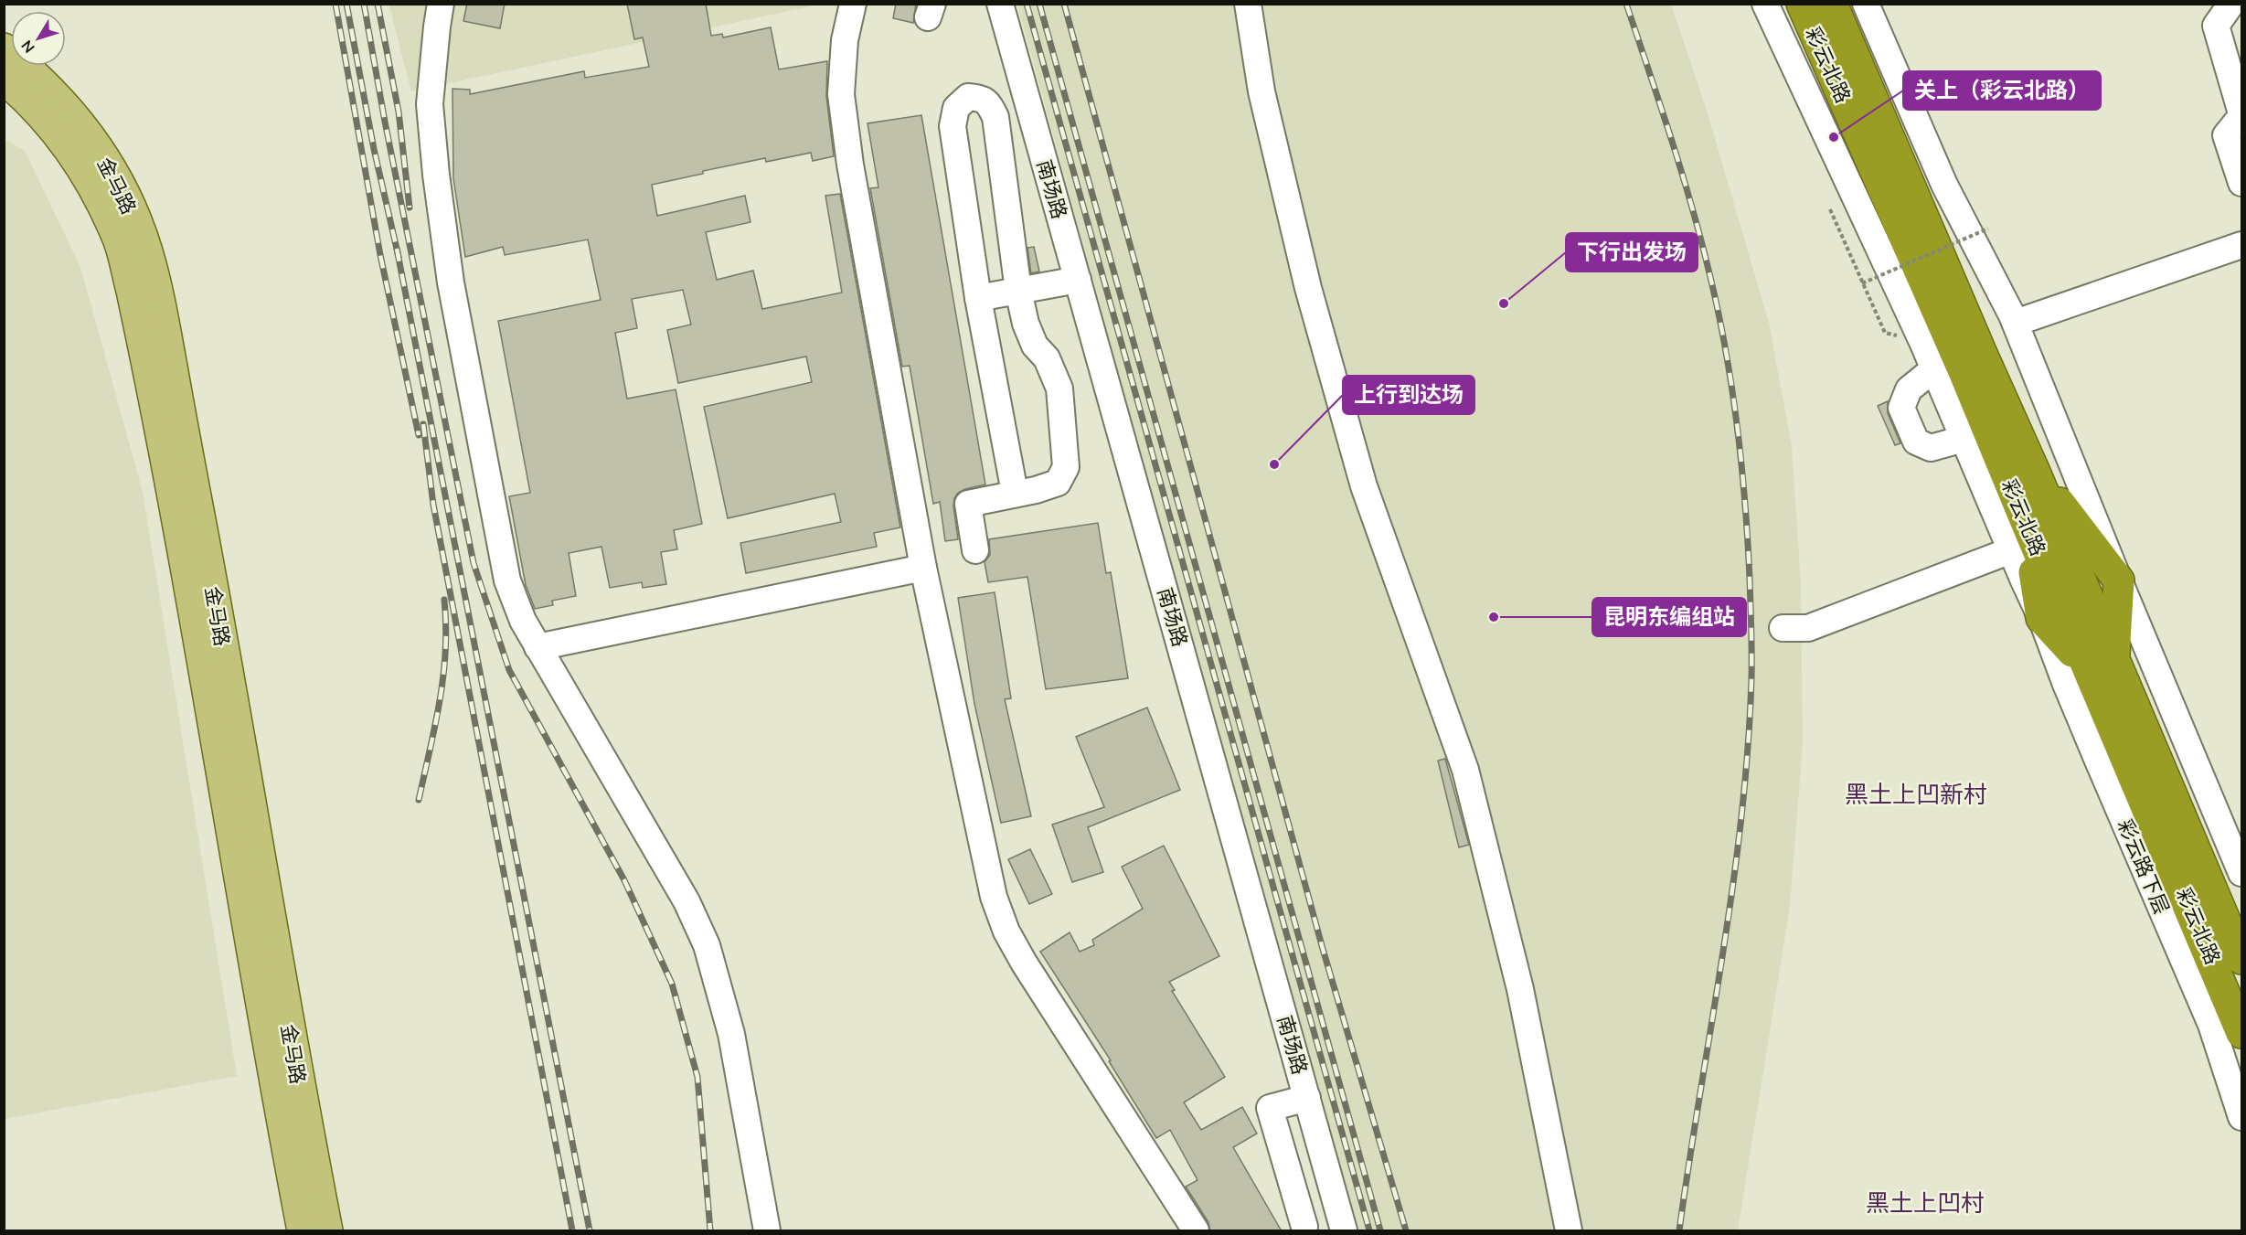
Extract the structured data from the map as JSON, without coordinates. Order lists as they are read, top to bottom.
{
  "streets": {
    "highway": ["彩云北路"],
    "main road": ["金马路"],
    "street": ["南场路", "彩云路下层"]
  },
  "districts": ["黑土上凹新村", "黑土上凹村"],
  "places": [
    "关上（彩云北路）",
    "下行出发场",
    "上行到达场",
    "昆明东编组站"
  ],
  "north": "bottom left"
}
